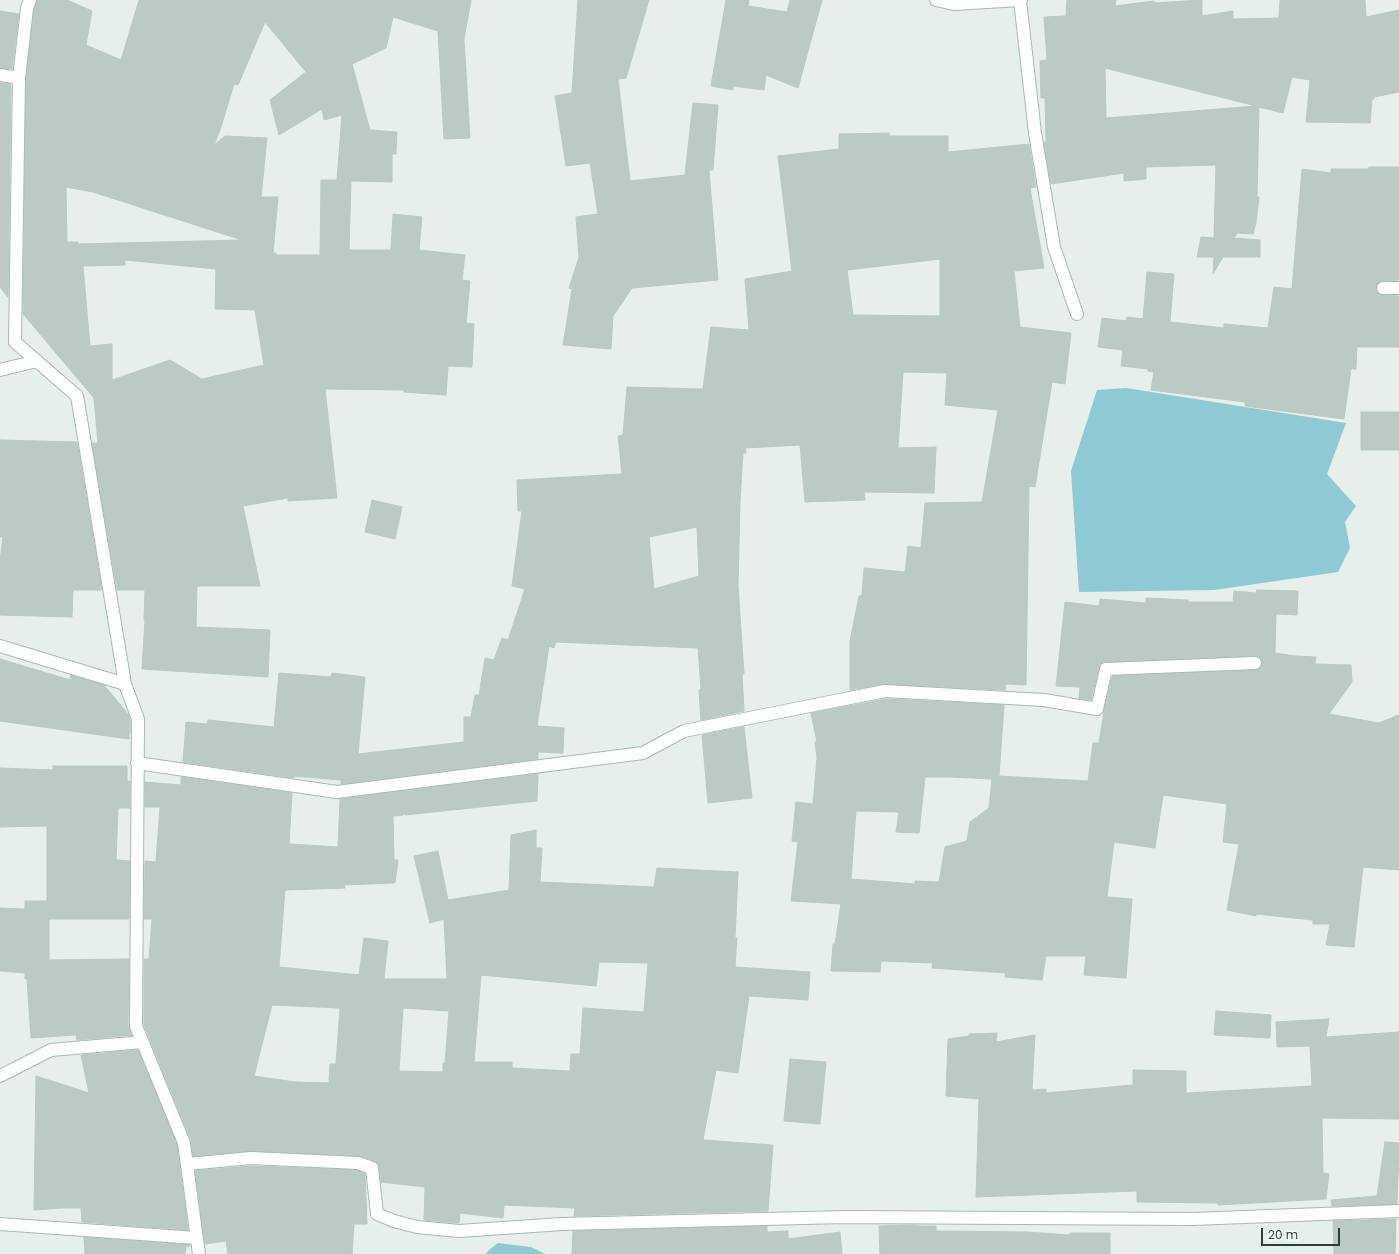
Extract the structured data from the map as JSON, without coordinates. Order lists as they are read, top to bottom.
{
  "scale_bar": "20 m"
}
